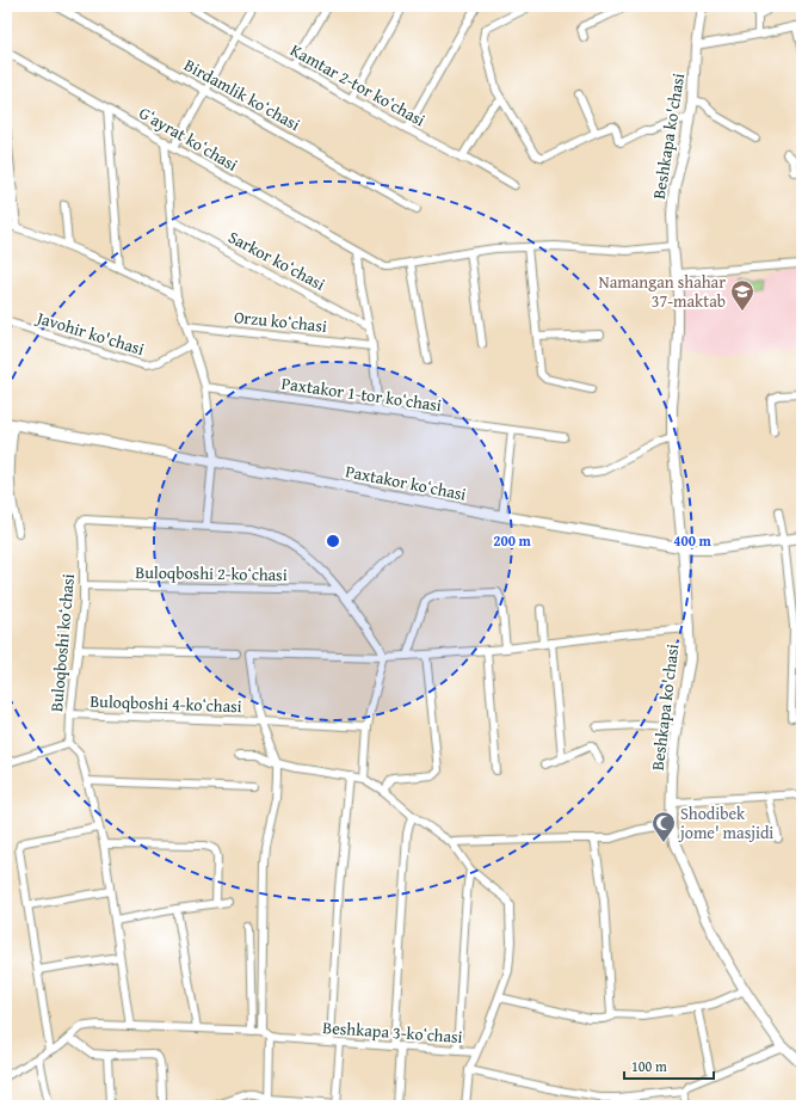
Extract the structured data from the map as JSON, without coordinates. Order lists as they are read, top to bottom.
{
  "streets": {
    "street": [
      "Kamtar 2-tor koʻchasi",
      "Birdamlik koʻchasi",
      "Beshkapa ko'chasi",
      "Gʻayrat koʻchasi",
      "Sarkor koʻchasi",
      "Orzu koʻchasi",
      "Javohir ko'chasi",
      "Paxtakor 1-tor koʻchasi",
      "Paxtakor koʻchasi",
      "Buloqboshi 2-koʻchasi",
      "Buloqboshi koʻchasi",
      "Buloqboshi 4-koʻchasi",
      "Beshkapa 3-koʻchasi"
    ]
  },
  "crossings": [
    ["Beshkapa ko'chasi", "Gʻayrat koʻchasi"],
    ["Beshkapa ko'chasi", "Paxtakor koʻchasi"],
    ["Buloqboshi 2-koʻchasi", "Buloqboshi koʻchasi"],
    ["Buloqboshi koʻchasi", "Buloqboshi 4-koʻchasi"]
  ],
  "places": {
    "school or university": ["Namangan shahar 37-maktab"],
    "mosque": ["Shodibek jome' masjidi"]
  },
  "scale_bar": "100 m",
  "rings": ["200 m", "400 m"]
}
